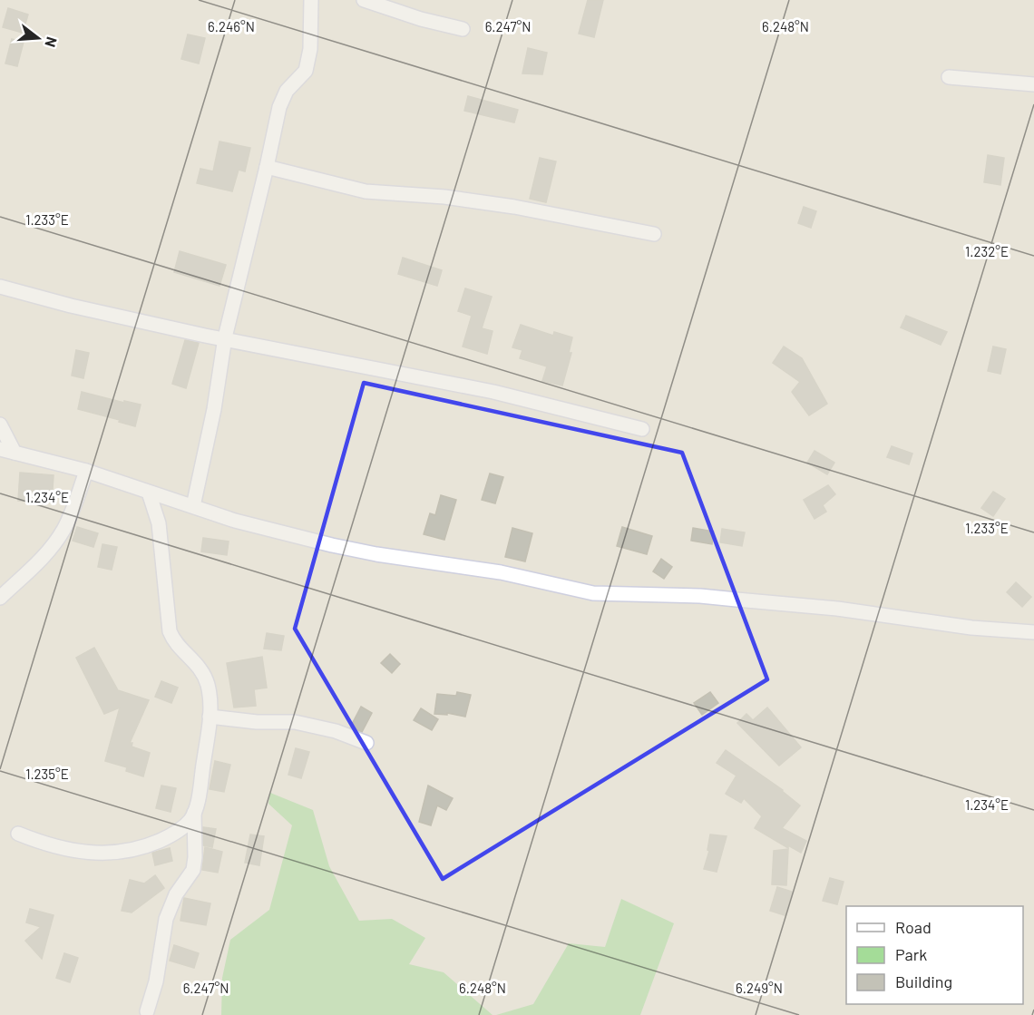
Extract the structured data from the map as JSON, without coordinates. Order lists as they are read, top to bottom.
{
  "legend": ["Road", "Park", "Building"],
  "north": "right",
  "coordinates": [
    "6.246°N",
    "6.247°N",
    "6.248°N",
    "1.233°E",
    "1.232°E",
    "1.234°E",
    "1.235°E",
    "6.249°N"
  ]
}
